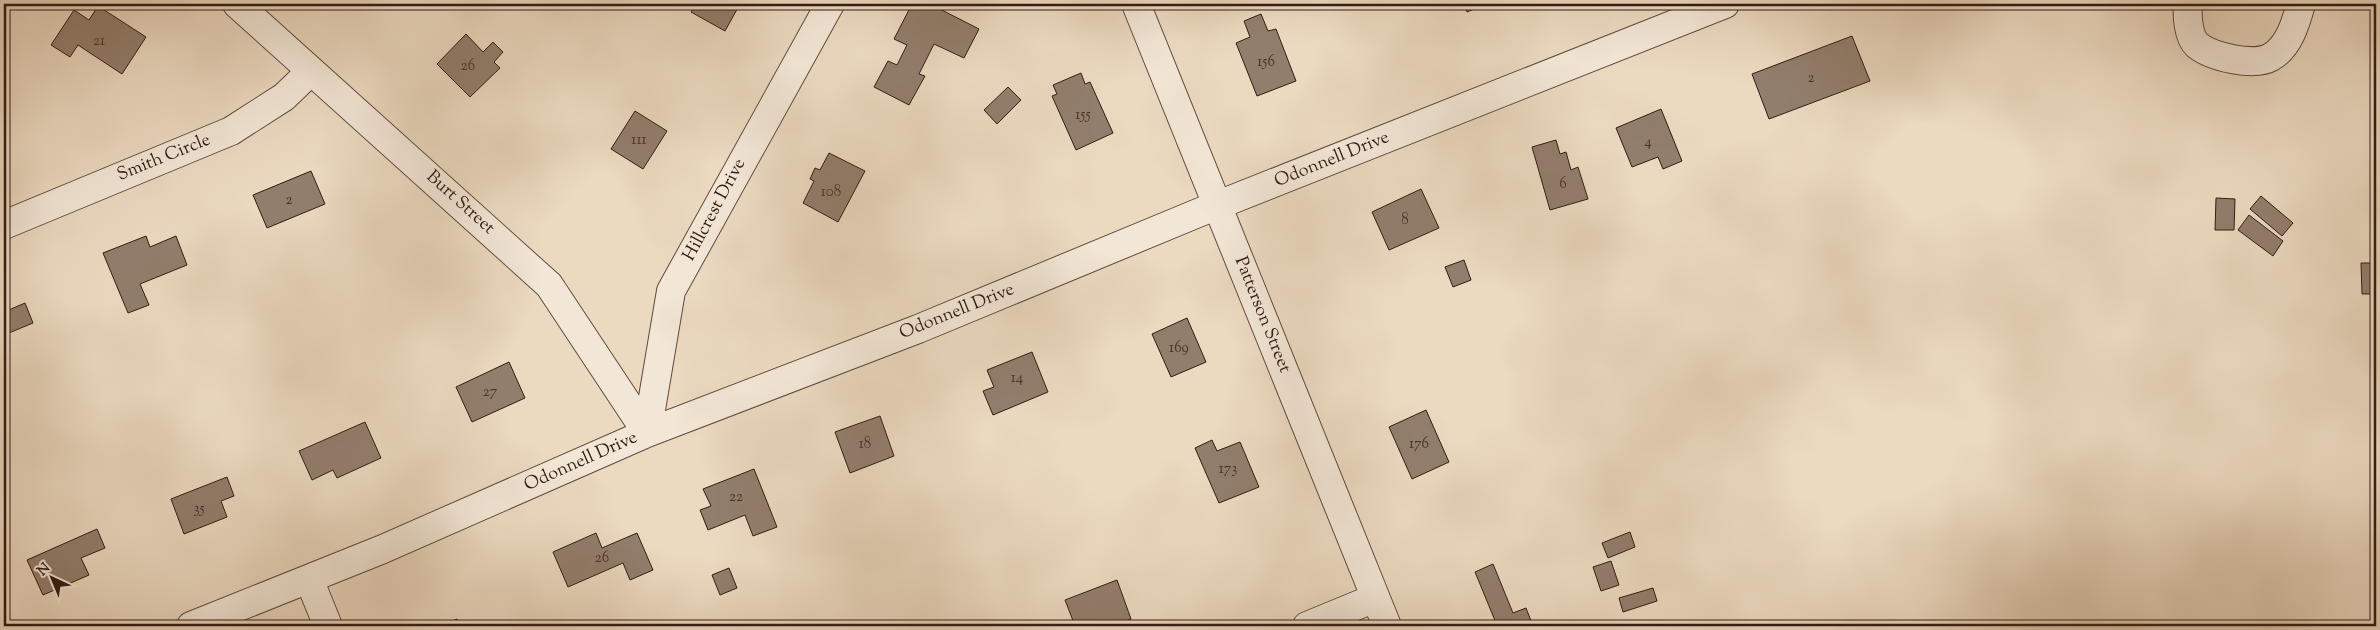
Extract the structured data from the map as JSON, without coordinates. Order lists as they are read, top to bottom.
{
  "streets": {
    "street": [
      "Smith Circle",
      "Odonnell Drive",
      "Burt Street",
      "Hillcrest Drive",
      "Patterson Street"
    ]
  },
  "crossings": [
    ["Smith Circle", "Burt Street"],
    ["Odonnell Drive", "Burt Street"],
    ["Odonnell Drive", "Hillcrest Drive"],
    ["Odonnell Drive", "Patterson Street"],
    ["Burt Street", "Hillcrest Drive"]
  ],
  "house_numbers": [
    "21",
    "156",
    "26",
    "2",
    "155",
    "111",
    "4",
    "6",
    "108",
    "2",
    "8",
    "169",
    "14",
    "27",
    "18",
    "176",
    "173",
    "22",
    "35",
    "26"
  ],
  "north": "top left"
}
